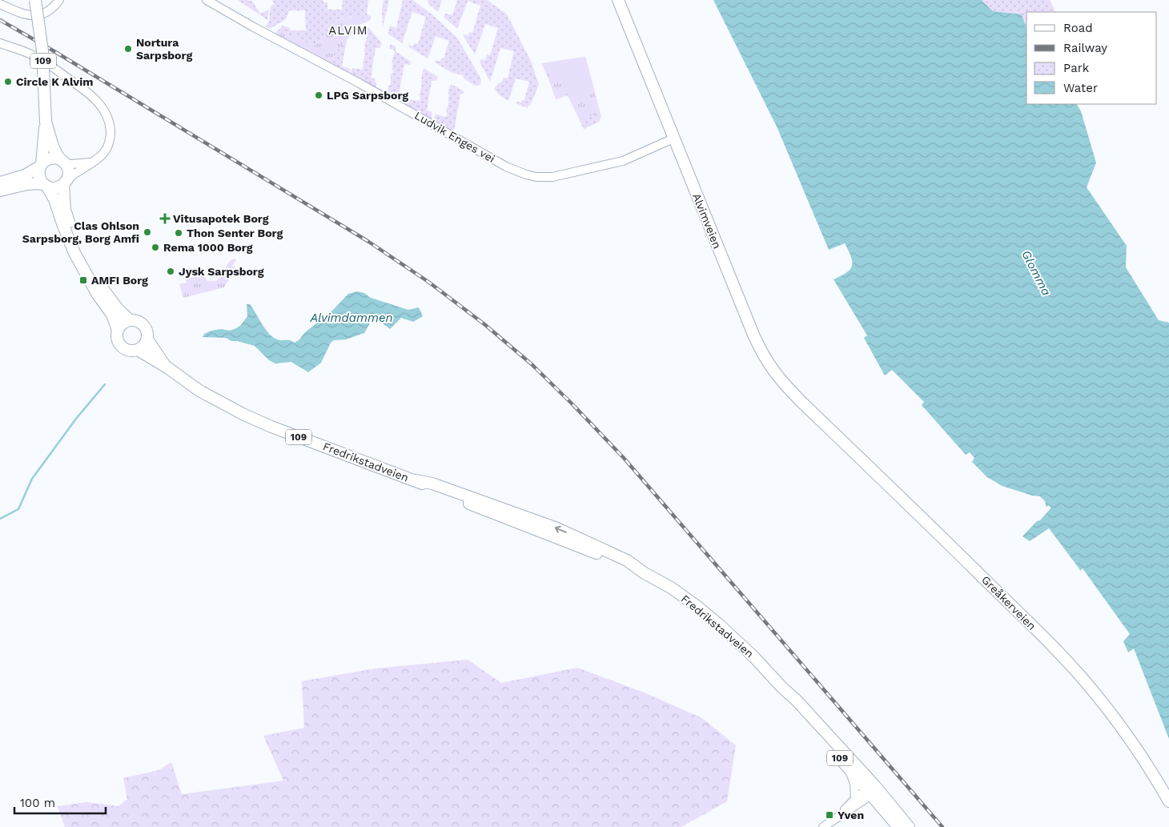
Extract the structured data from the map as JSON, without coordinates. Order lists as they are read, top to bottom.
{
  "streets": {
    "main road": [
      "109",
      "Alvimveien",
      "Fredrikstadveien",
      "Greåkerveien"
    ],
    "street": ["Ludvik Enges vei"]
  },
  "crossings": [
    ["109", "Fredrikstadveien"],
    ["Ludvik Enges vei", "Alvimveien"],
    ["Alvimveien", "Greåkerveien"]
  ],
  "districts": ["ALVIM"],
  "water": ["Glomma", "Alvimdammen"],
  "places": {
    "other": [
      "Nortura Sarpsborg",
      "Circle K Alvim",
      "LPG Sarpsborg",
      "Clas Ohlson Sarpsborg, Borg Amfi",
      "Thon Senter Borg",
      "Rema 1000 Borg",
      "Jysk Sarpsborg"
    ],
    "health": ["Vitusapotek Borg"],
    "transit": ["AMFI Borg", "Yven"]
  },
  "legend": [
    "Road",
    "Railway",
    "Park",
    "Water"
  ],
  "scale_bar": "100 m"
}
